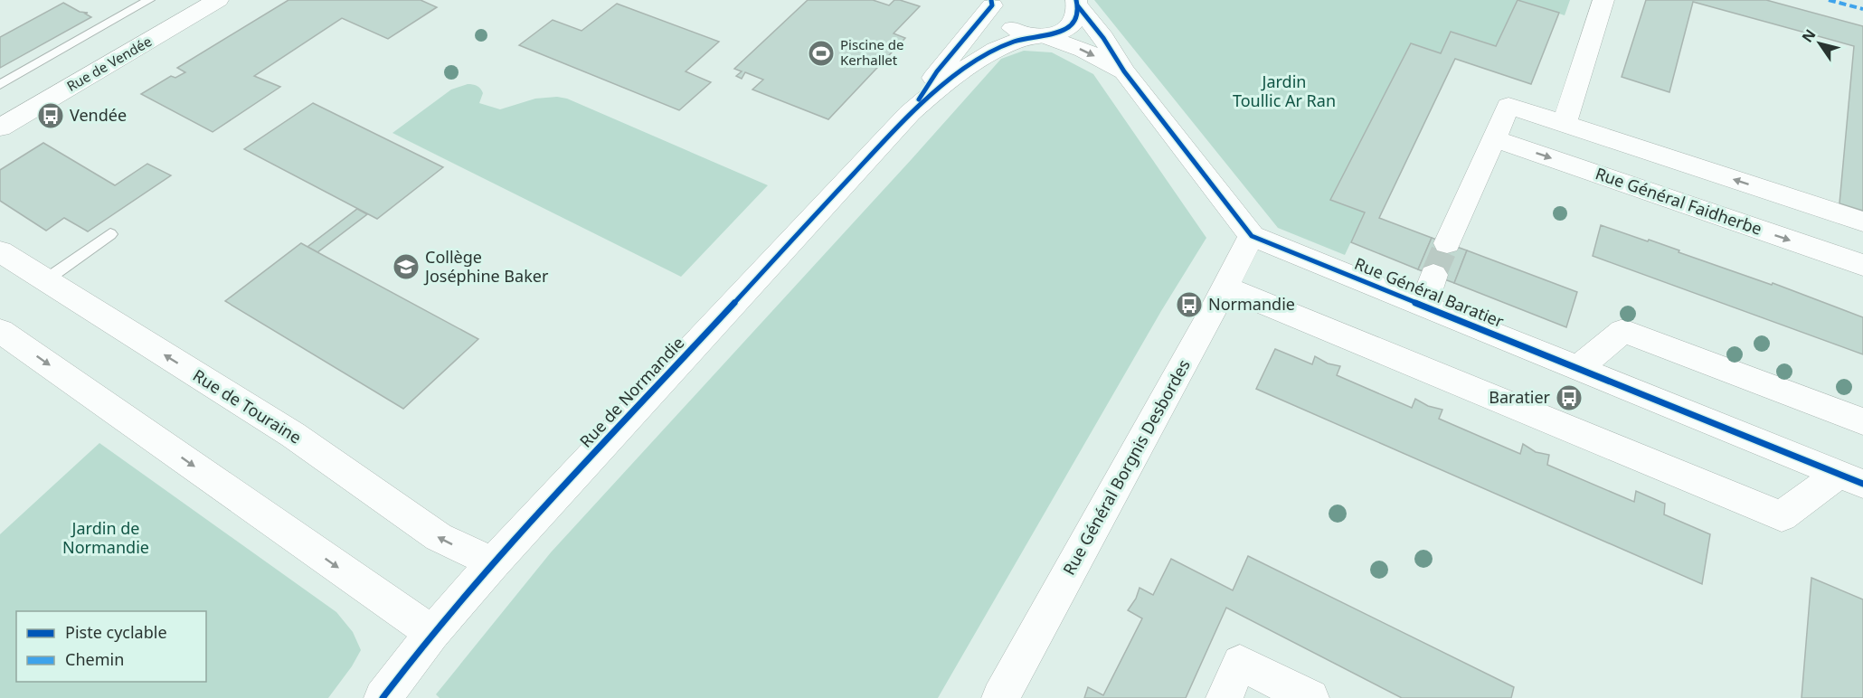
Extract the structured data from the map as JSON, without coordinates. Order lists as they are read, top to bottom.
{
  "streets": {
    "street": [
      "Rue de Vendée",
      "Rue Général Faidherbe",
      "Rue Général Baratier",
      "Rue de Normandie",
      "Rue de Touraine",
      "Rue Général Borgnis Desbordes"
    ]
  },
  "crossings": [
    ["Rue Général Baratier", "Rue Général Borgnis Desbordes"],
    ["Rue de Normandie", "Rue de Touraine"]
  ],
  "parks": ["Jardin Toullic Ar Ran", "Jardin de Normandie"],
  "places": {
    "sports": ["Piscine de Kerhallet"],
    "bus stop": ["Vendée", "Normandie", "Baratier"],
    "school or university": ["Collège Joséphine Baker"]
  },
  "legend": ["Piste cyclable", "Chemin"],
  "north": "top left"
}
